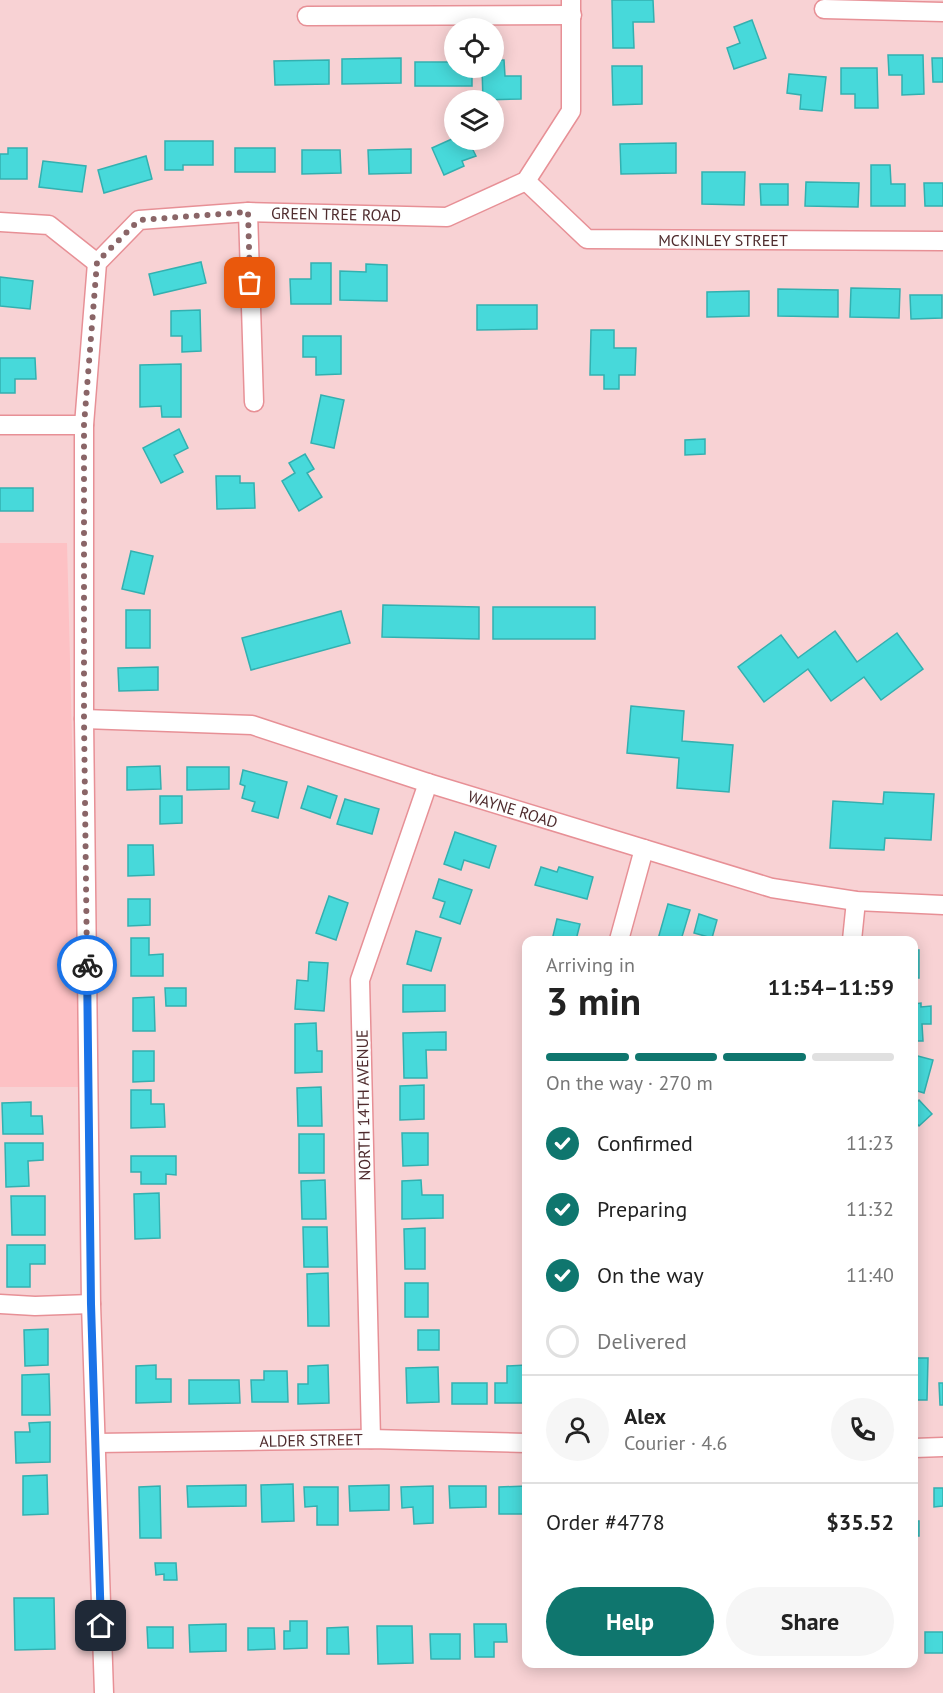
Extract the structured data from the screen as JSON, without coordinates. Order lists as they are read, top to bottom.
{
  "streets": {
    "street": [
      "GREEN TREE ROAD",
      "MCKINLEY STREET",
      "WAYNE ROAD",
      "NORTH 14TH AVENUE",
      "ALDER STREET"
    ]
  },
  "crossings": [
    ["GREEN TREE ROAD", "MCKINLEY STREET"],
    ["WAYNE ROAD", "NORTH 14TH AVENUE"],
    ["NORTH 14TH AVENUE", "ALDER STREET"]
  ],
  "page": {
    "heading": ["3 min", "Arriving in", "11:54–11:59"],
    "panel": [
      "Alex",
      "Courier · 4.6",
      "Order #4778",
      "$35.52"
    ],
    "bar": "On the way · 270 m",
    "list": [
      ["Confirmed", "11:23"],
      ["Preparing", "11:32"],
      ["On the way", "11:40"],
      "Delivered"
    ],
    "buttons": ["Help", "Share"]
  }
}
